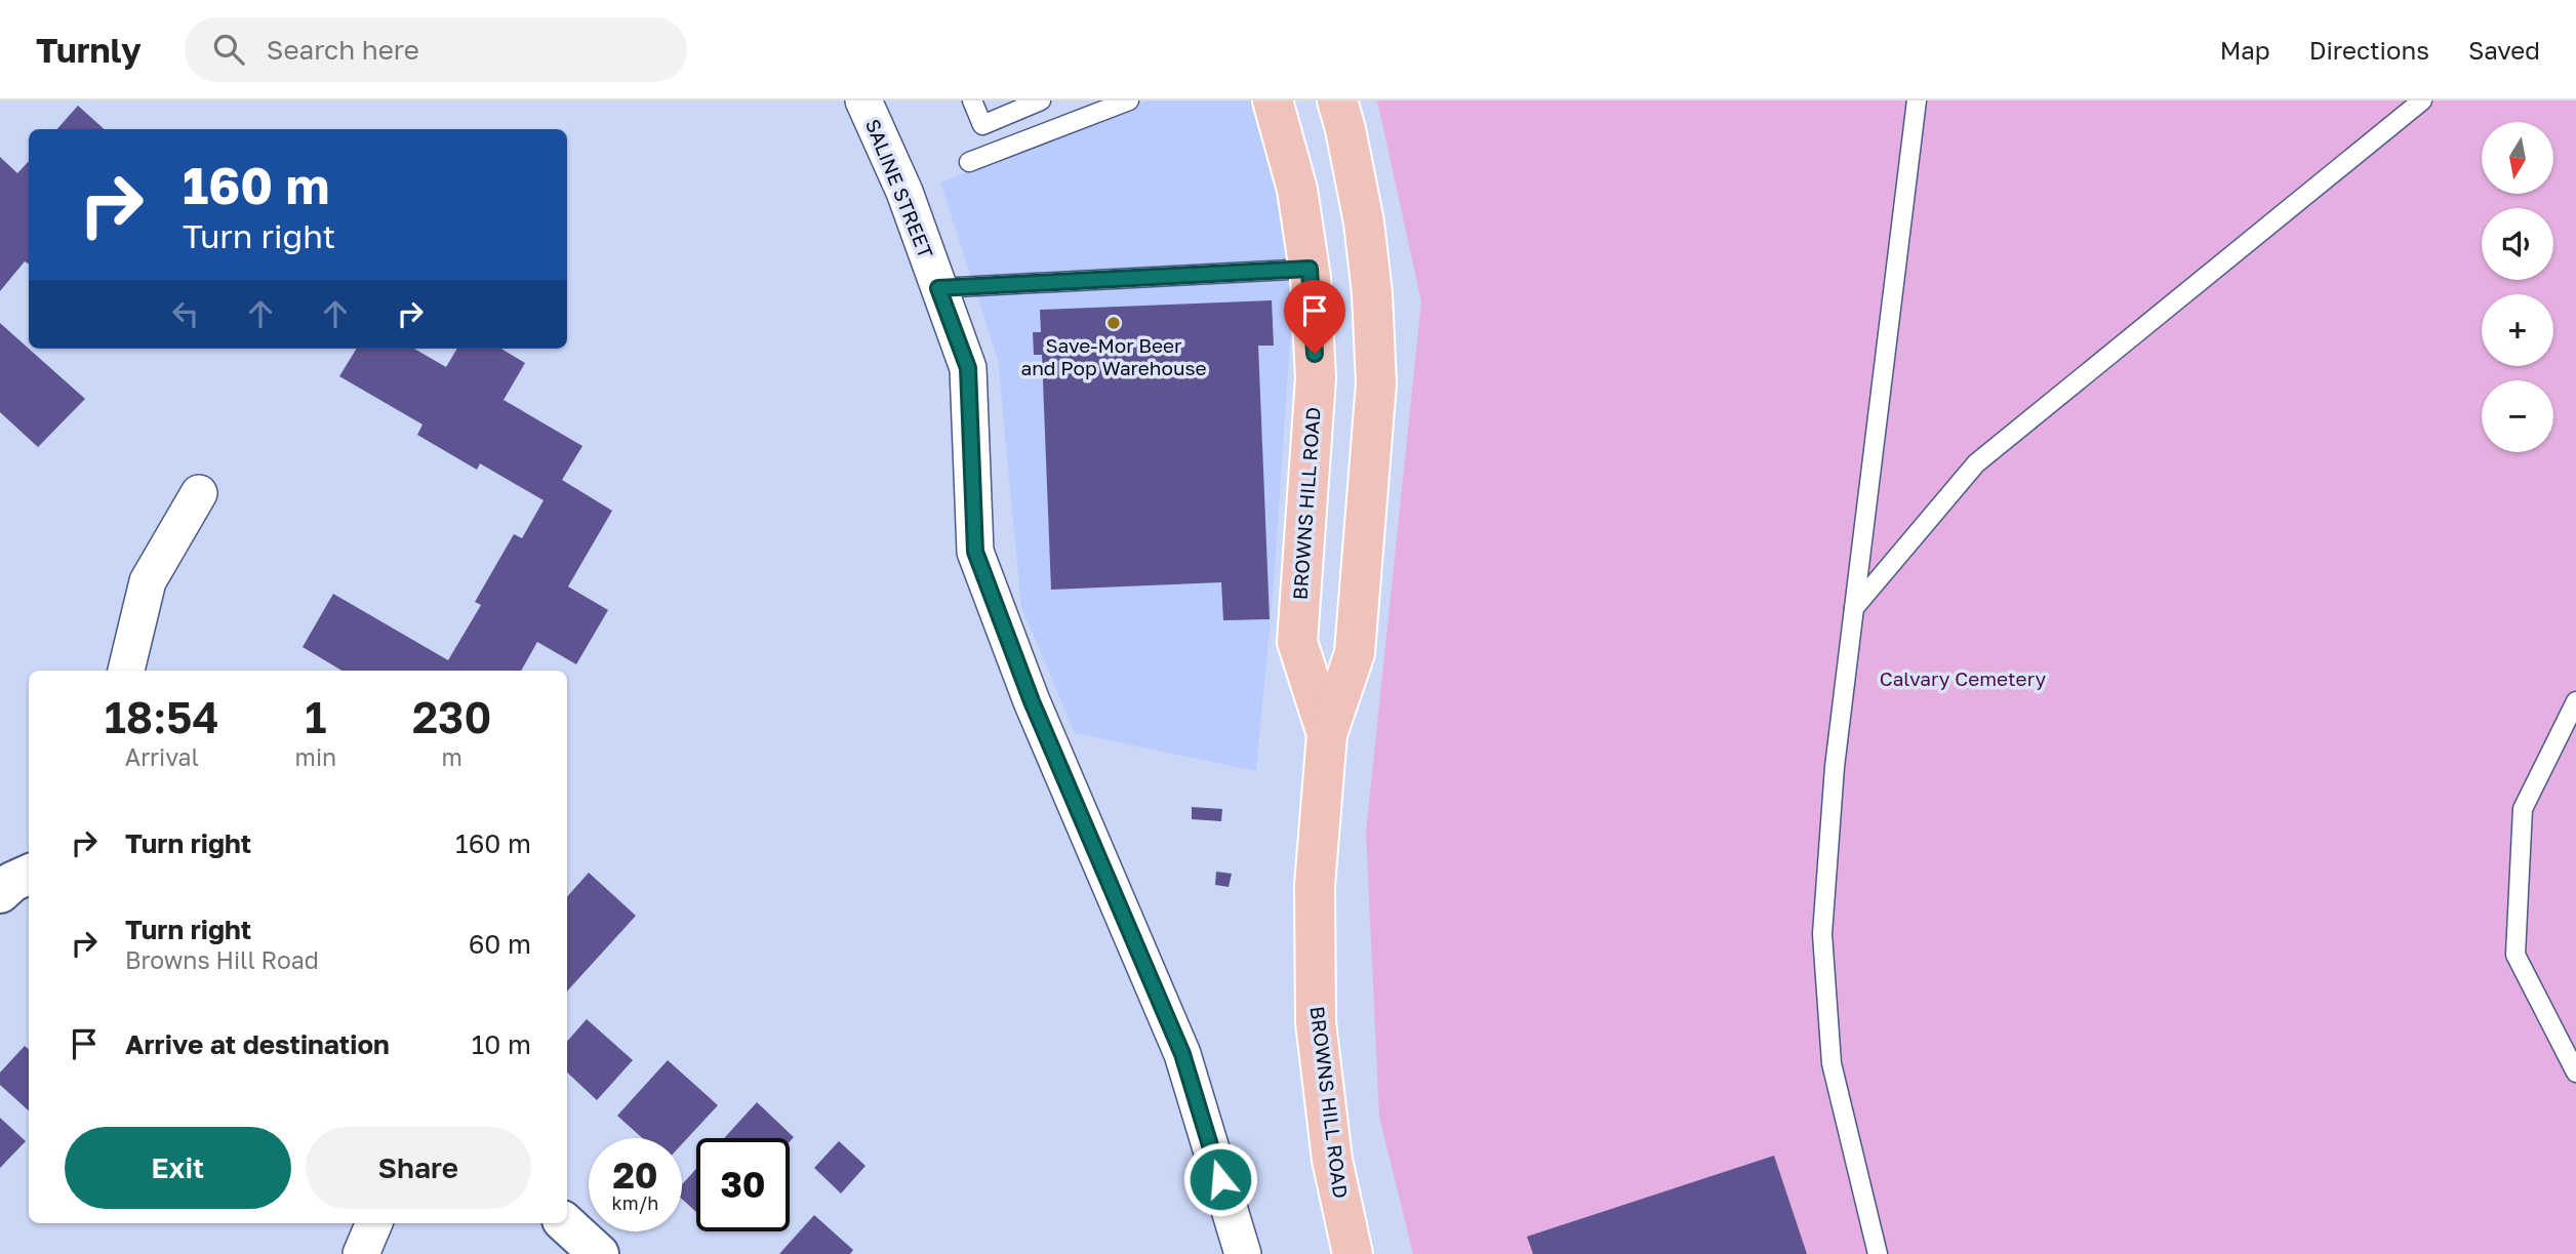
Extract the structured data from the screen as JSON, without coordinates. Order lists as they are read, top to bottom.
{
  "streets": {
    "main road": ["BROWNS HILL ROAD"],
    "street": ["SALINE STREET"]
  },
  "parks": ["Calvary Cemetery"],
  "places": ["Save-Mor Beer and Pop Warehouse"],
  "north": "bottom",
  "page": {
    "header": "Turnly",
    "search": "Search here",
    "nav": ["Map", "Directions", "Saved"],
    "map_buttons": ["+", "−"],
    "turn": ["160 m", "Turn right"],
    "eta": [
      "18:54",
      "Arrival",
      "1",
      "min",
      "230",
      "m"
    ],
    "list": [
      {
        "name": "Turn right",
        "value": "160 m"
      },
      {
        "name": "Turn right",
        "note": "Browns Hill Road",
        "value": "60 m"
      },
      {
        "name": "Arrive at destination",
        "value": "10 m"
      }
    ],
    "buttons": ["Exit", "Share"],
    "speed": "20 km/h",
    "limit": "30"
  }
}
